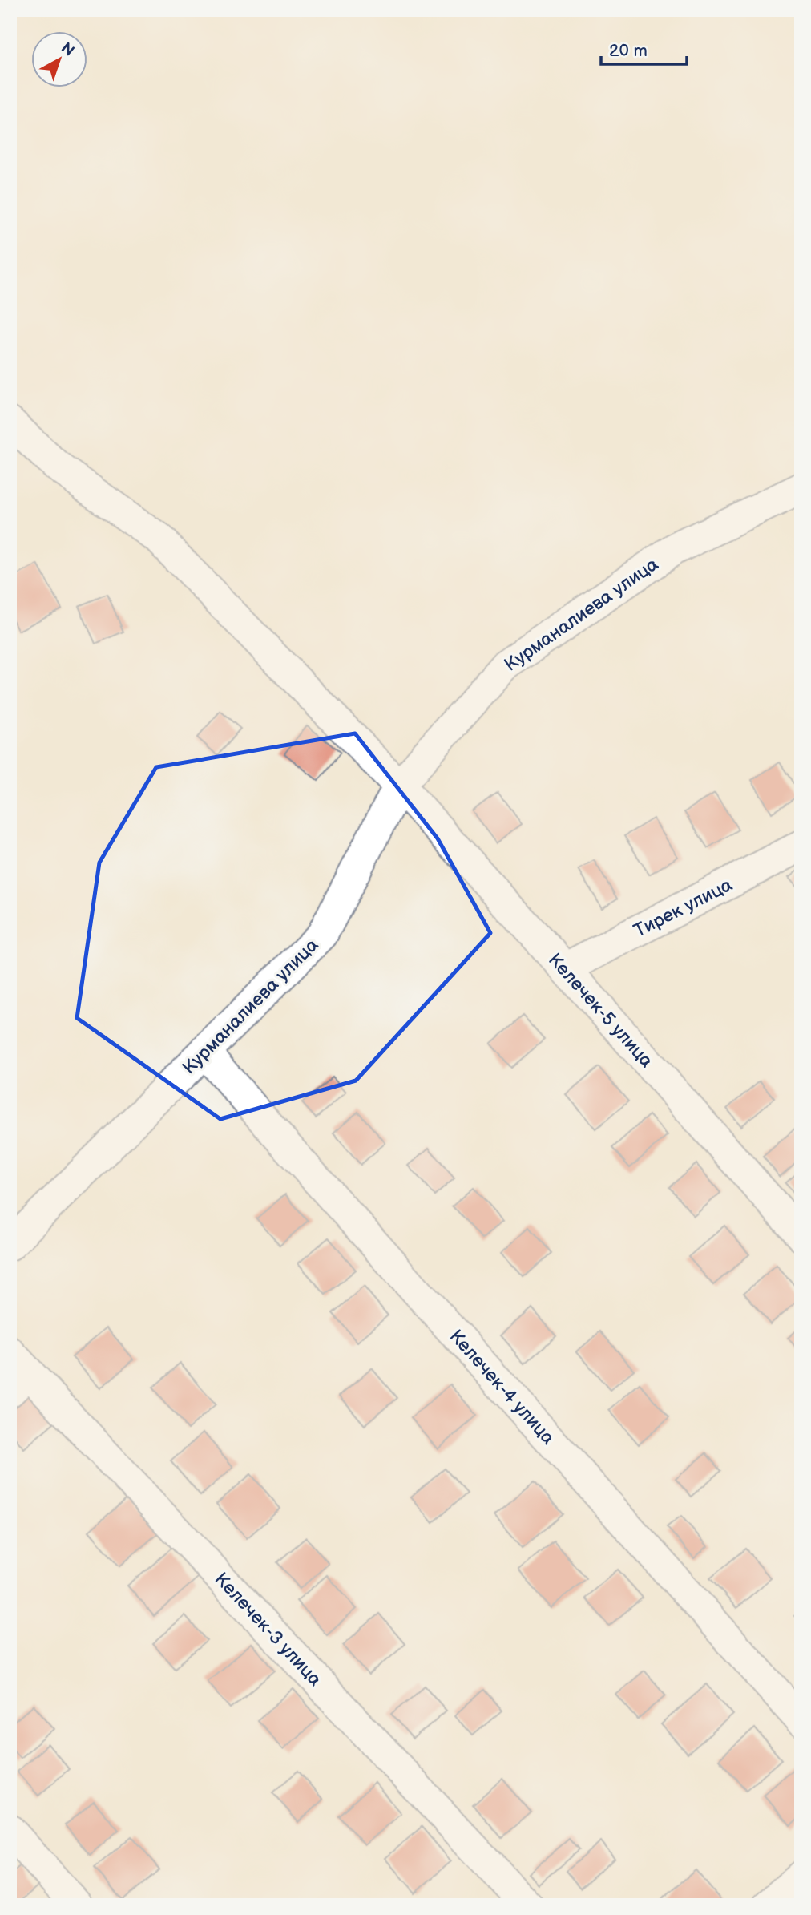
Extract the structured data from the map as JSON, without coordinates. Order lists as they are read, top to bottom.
{
  "streets": {
    "street": [
      "Курманалиева улица",
      "Тирек улица",
      "Келечек-5 улица",
      "Келечек-4 улица",
      "Келечек-3 улица"
    ]
  },
  "crossings": [
    ["Курманалиева улица", "Келечек-5 улица"],
    ["Курманалиева улица", "Келечек-4 улица"],
    ["Тирек улица", "Келечек-5 улица"]
  ],
  "scale_bar": "20 m",
  "north": "top right"
}
